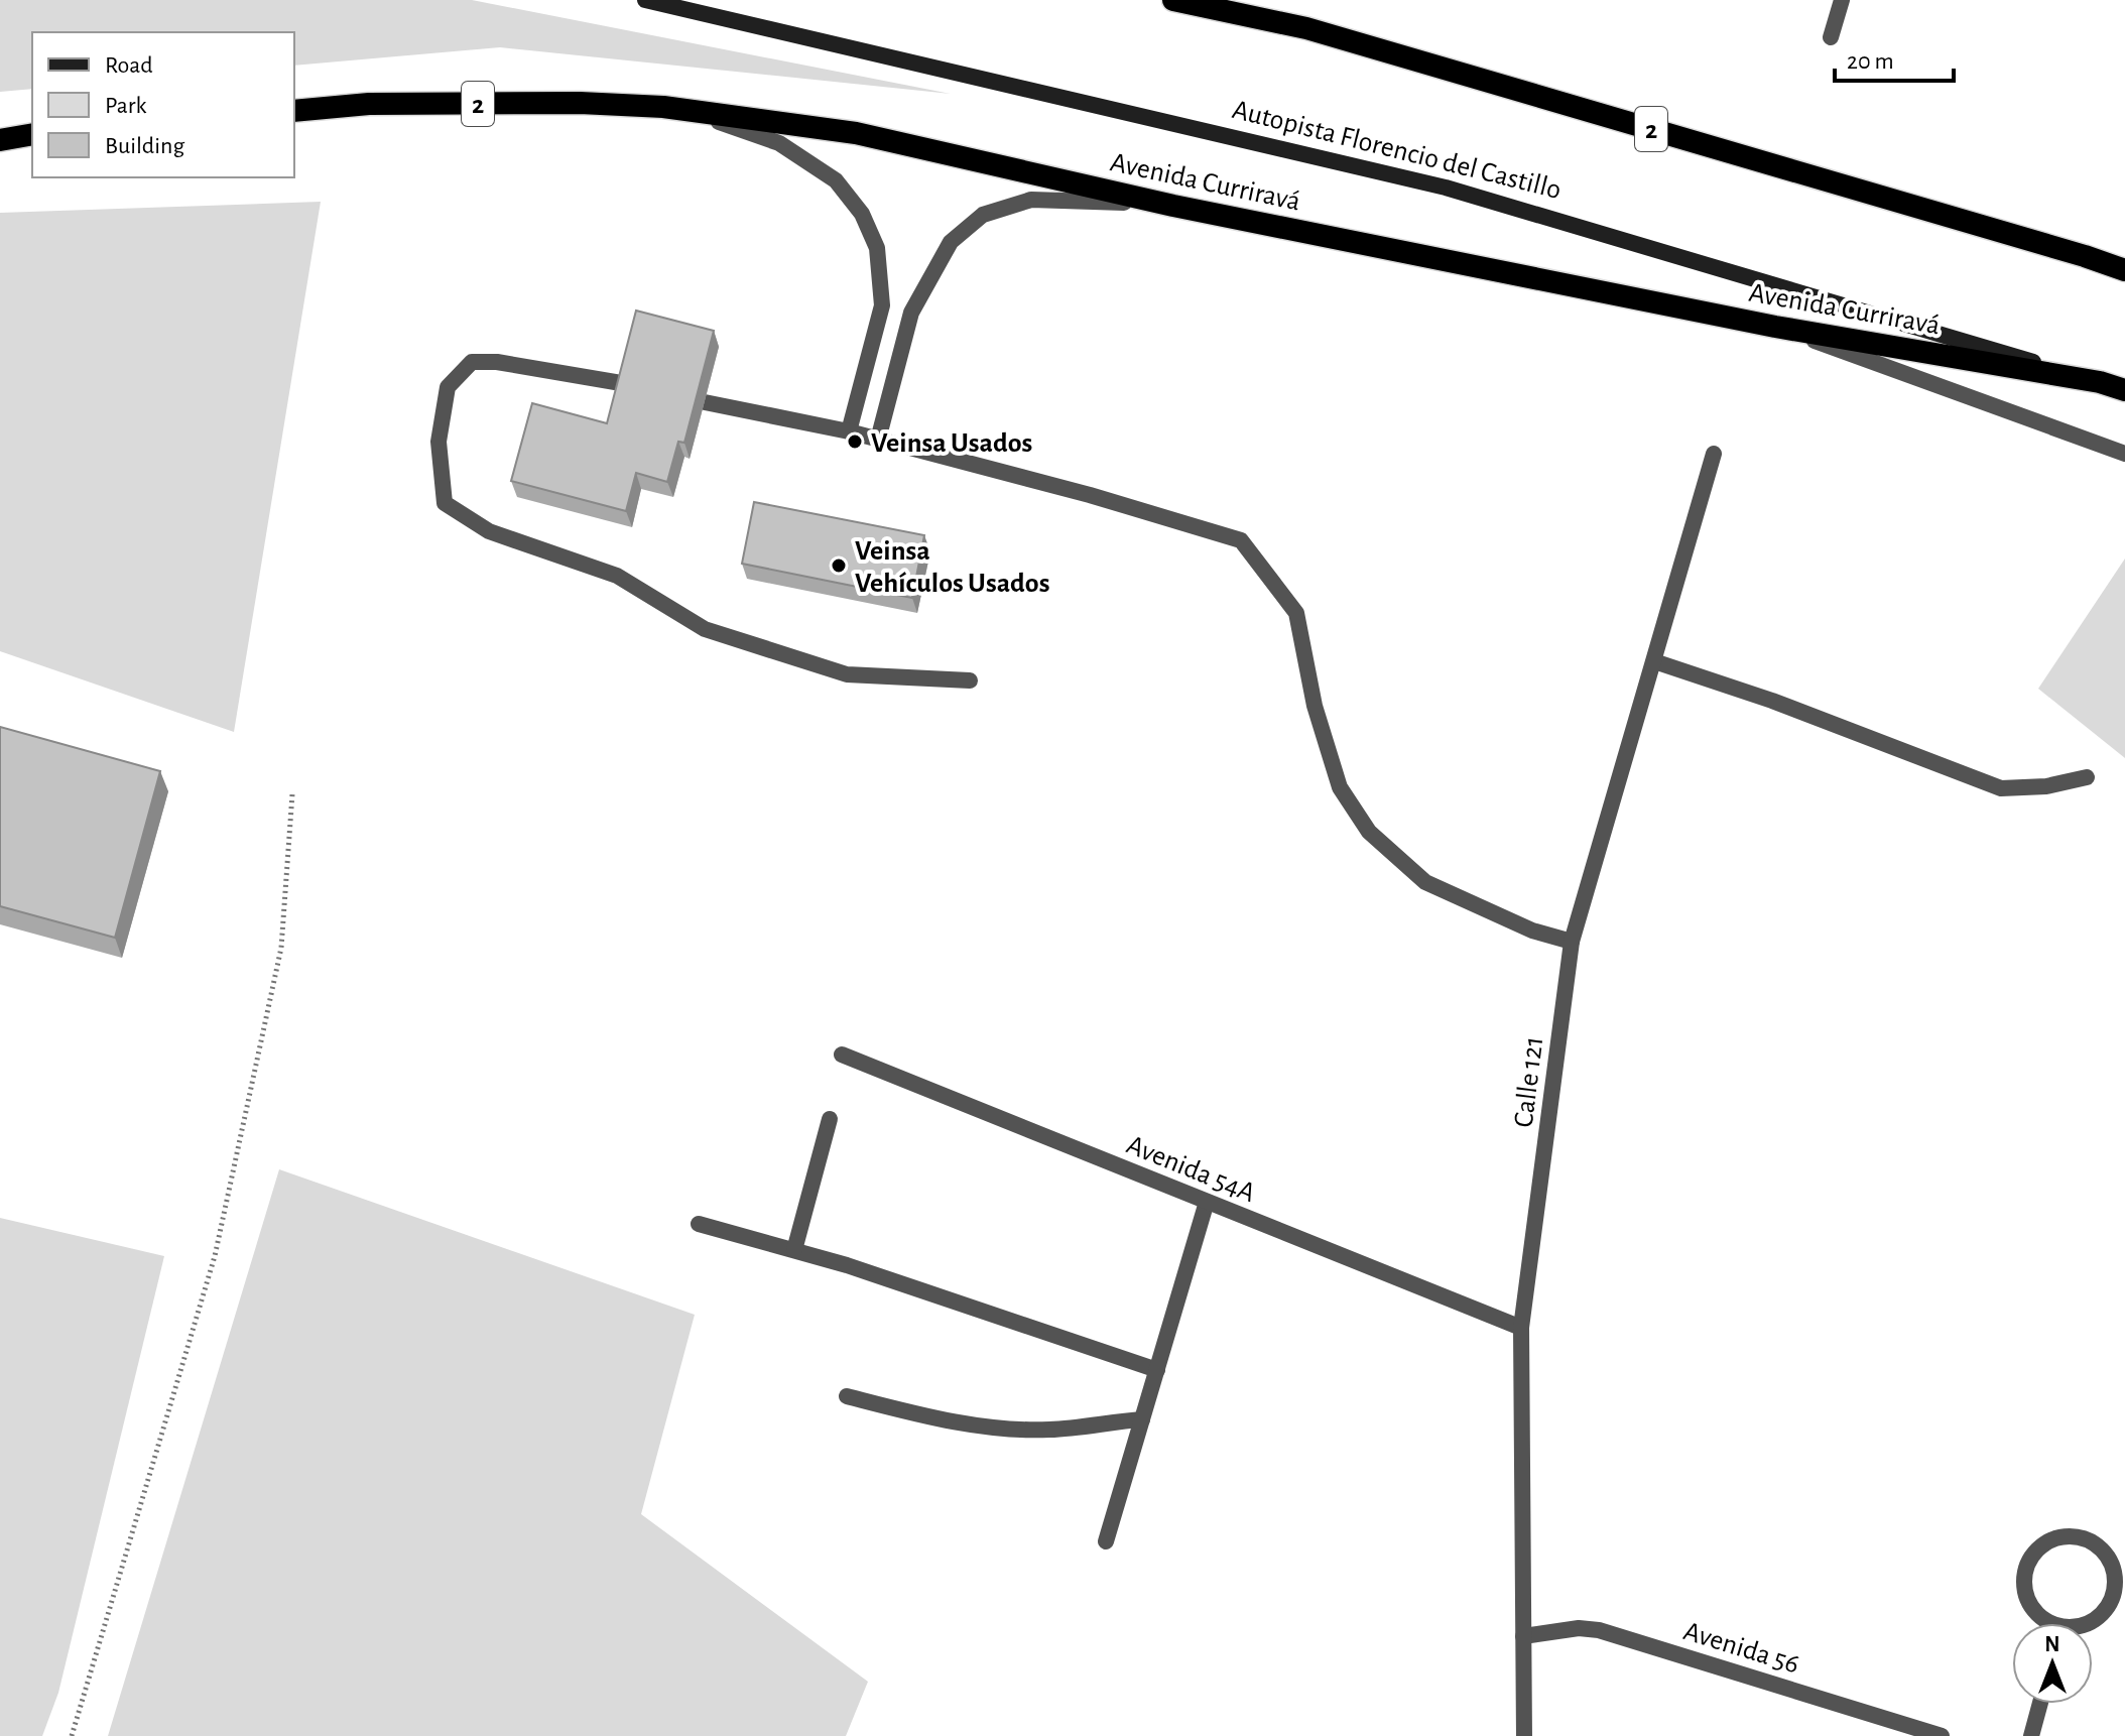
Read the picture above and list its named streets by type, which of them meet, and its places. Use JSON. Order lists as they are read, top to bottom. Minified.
{"streets":{"highway":["2","Autopista Florencio del Castillo","Avenida Curriravá"],"street":["Calle 121","Avenida 54A","Avenida 56"]},"crossings":[["Autopista Florencio del Castillo","Avenida Curriravá"],["Calle 121","Avenida 54A"],["Calle 121","Avenida 56"]],"places":["Veinsa Usados","Veinsa Vehículos Usados"],"legend":["Road","Park","Building"],"scale_bar":"20 m","north":"top"}
